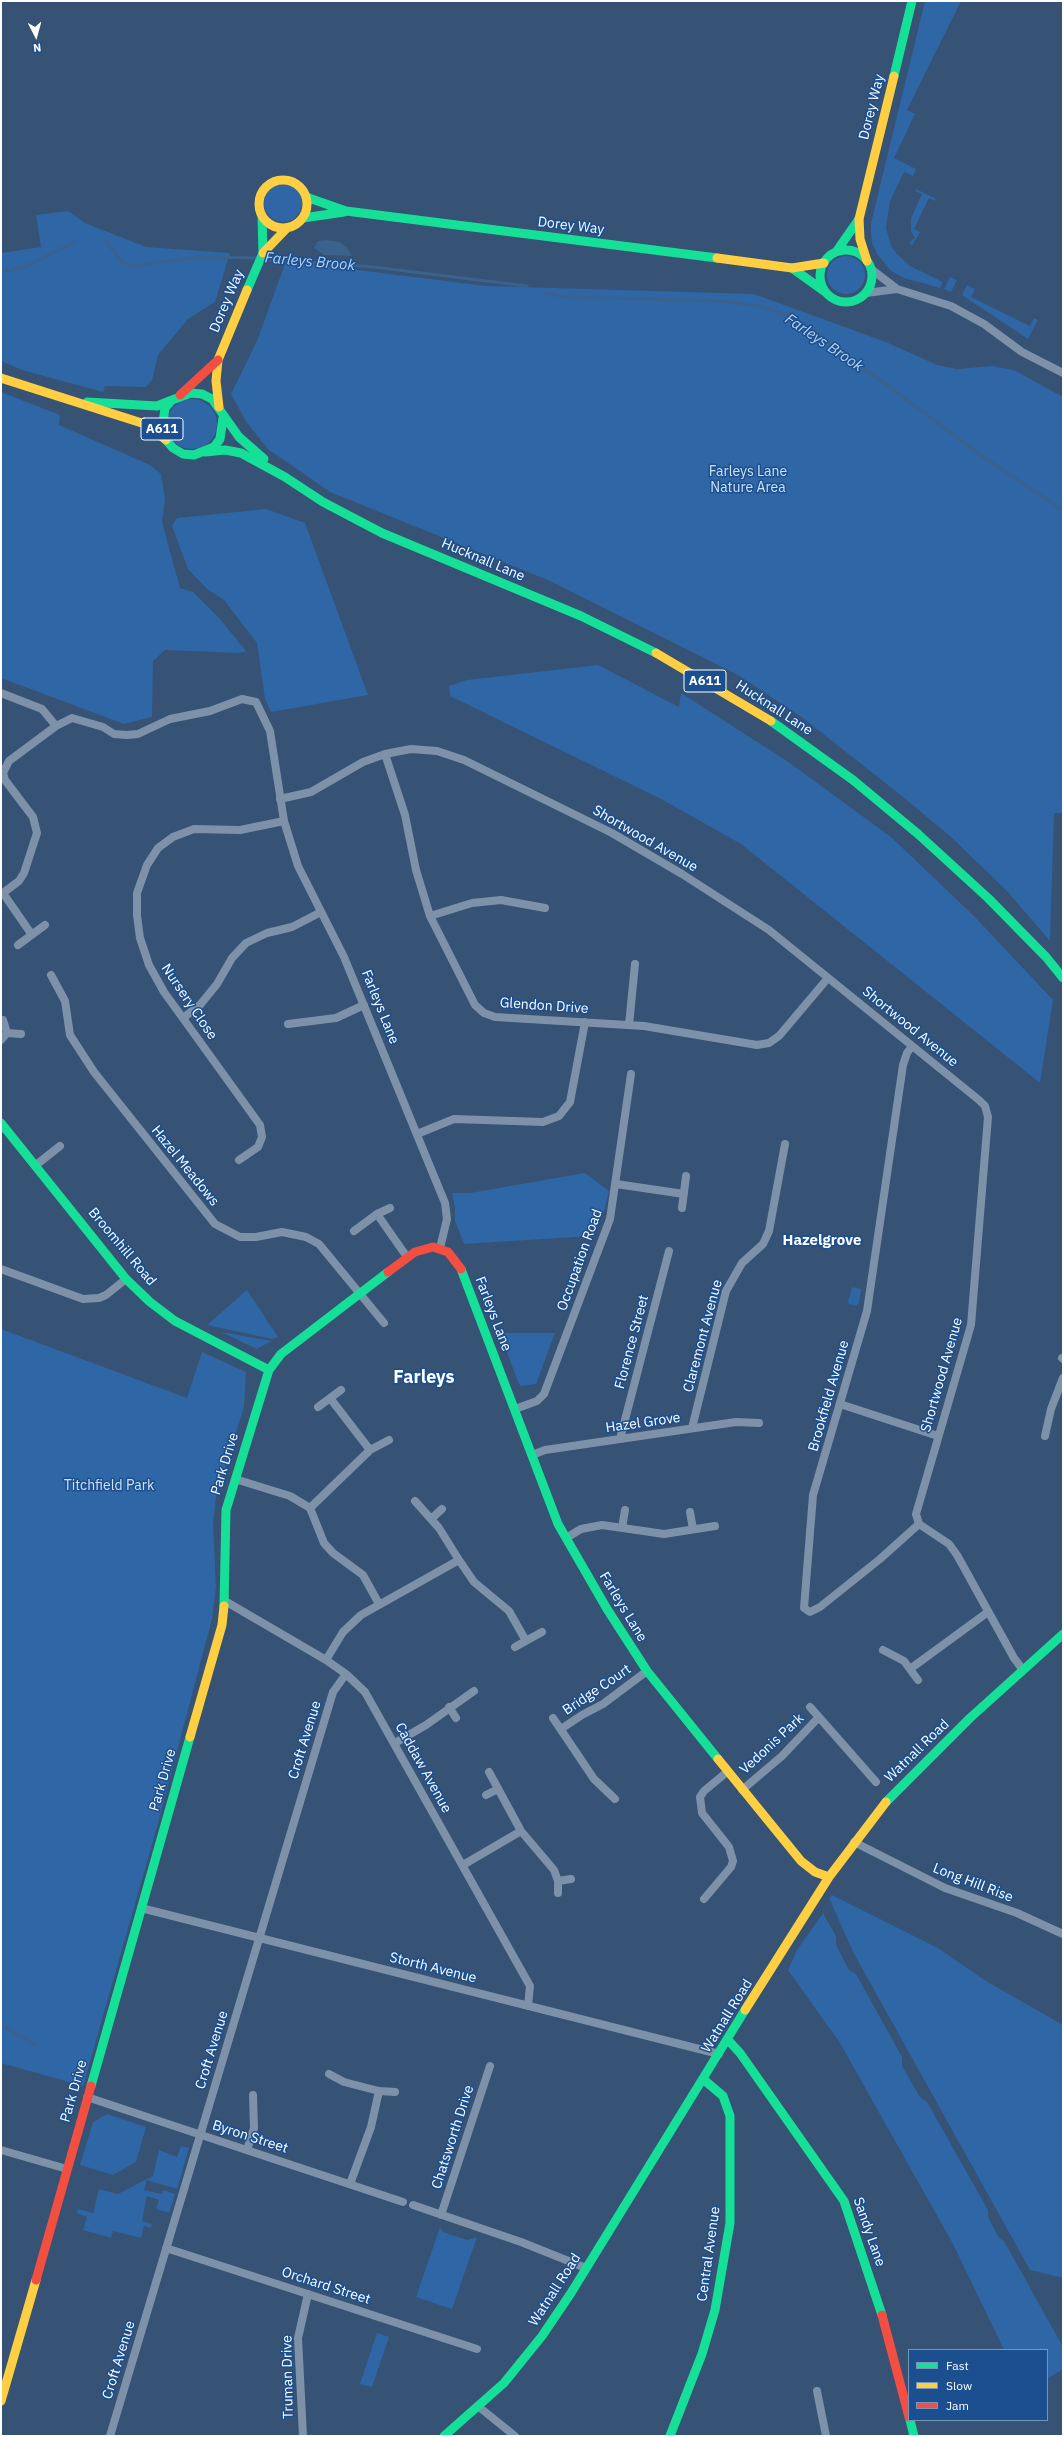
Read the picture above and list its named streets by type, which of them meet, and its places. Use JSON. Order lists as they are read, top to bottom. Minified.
{"streets":{"street":["Dorey Way","A611","Hucknall Lane","Shortwood Avenue","Nursery Close","Glendon Drive","Farleys Lane","Hazel Meadows","Broomhill Road","Occupation Road","Claremont Avenue","Florence Street","Brookfield Avenue","Hazel Grove","Park Drive","Bridge Court","Croft Avenue","Vedonis Park","Watnall Road","Caddaw Avenue","Long Hill Rise","Storth Avenue","Byron Street","Chatsworth Drive","Sandy Lane","Central Avenue","Orchard Street","Truman Drive"]},"crossings":[["Dorey Way","A611"],["Dorey Way","Hucknall Lane"],["A611","Hucknall Lane"],["Shortwood Avenue","Glendon Drive"],["Shortwood Avenue","Farleys Lane"],["Shortwood Avenue","Brookfield Avenue"],["Nursery Close","Farleys Lane"],["Farleys Lane","Occupation Road"],["Farleys Lane","Hazel Grove"],["Farleys Lane","Park Drive"],["Farleys Lane","Bridge Court"],["Farleys Lane","Vedonis Park"],["Farleys Lane","Watnall Road"],["Hazel Meadows","Park Drive"],["Broomhill Road","Park Drive"],["Claremont Avenue","Hazel Grove"],["Florence Street","Hazel Grove"],["Park Drive","Caddaw Avenue"],["Park Drive","Storth Avenue"],["Park Drive","Byron Street"],["Croft Avenue","Caddaw Avenue"],["Croft Avenue","Storth Avenue"],["Croft Avenue","Byron Street"],["Croft Avenue","Orchard Street"],["Watnall Road","Long Hill Rise"],["Watnall Road","Storth Avenue"],["Watnall Road","Sandy Lane"],["Watnall Road","Central Avenue"],["Caddaw Avenue","Storth Avenue"],["Orchard Street","Truman Drive"]],"districts":["Hazelgrove","Farleys"],"water":["Farleys Brook"],"parks":["Farleys Lane Nature Area","Titchfield Park"],"legend":["Fast","Slow","Jam"],"north":"bottom"}
